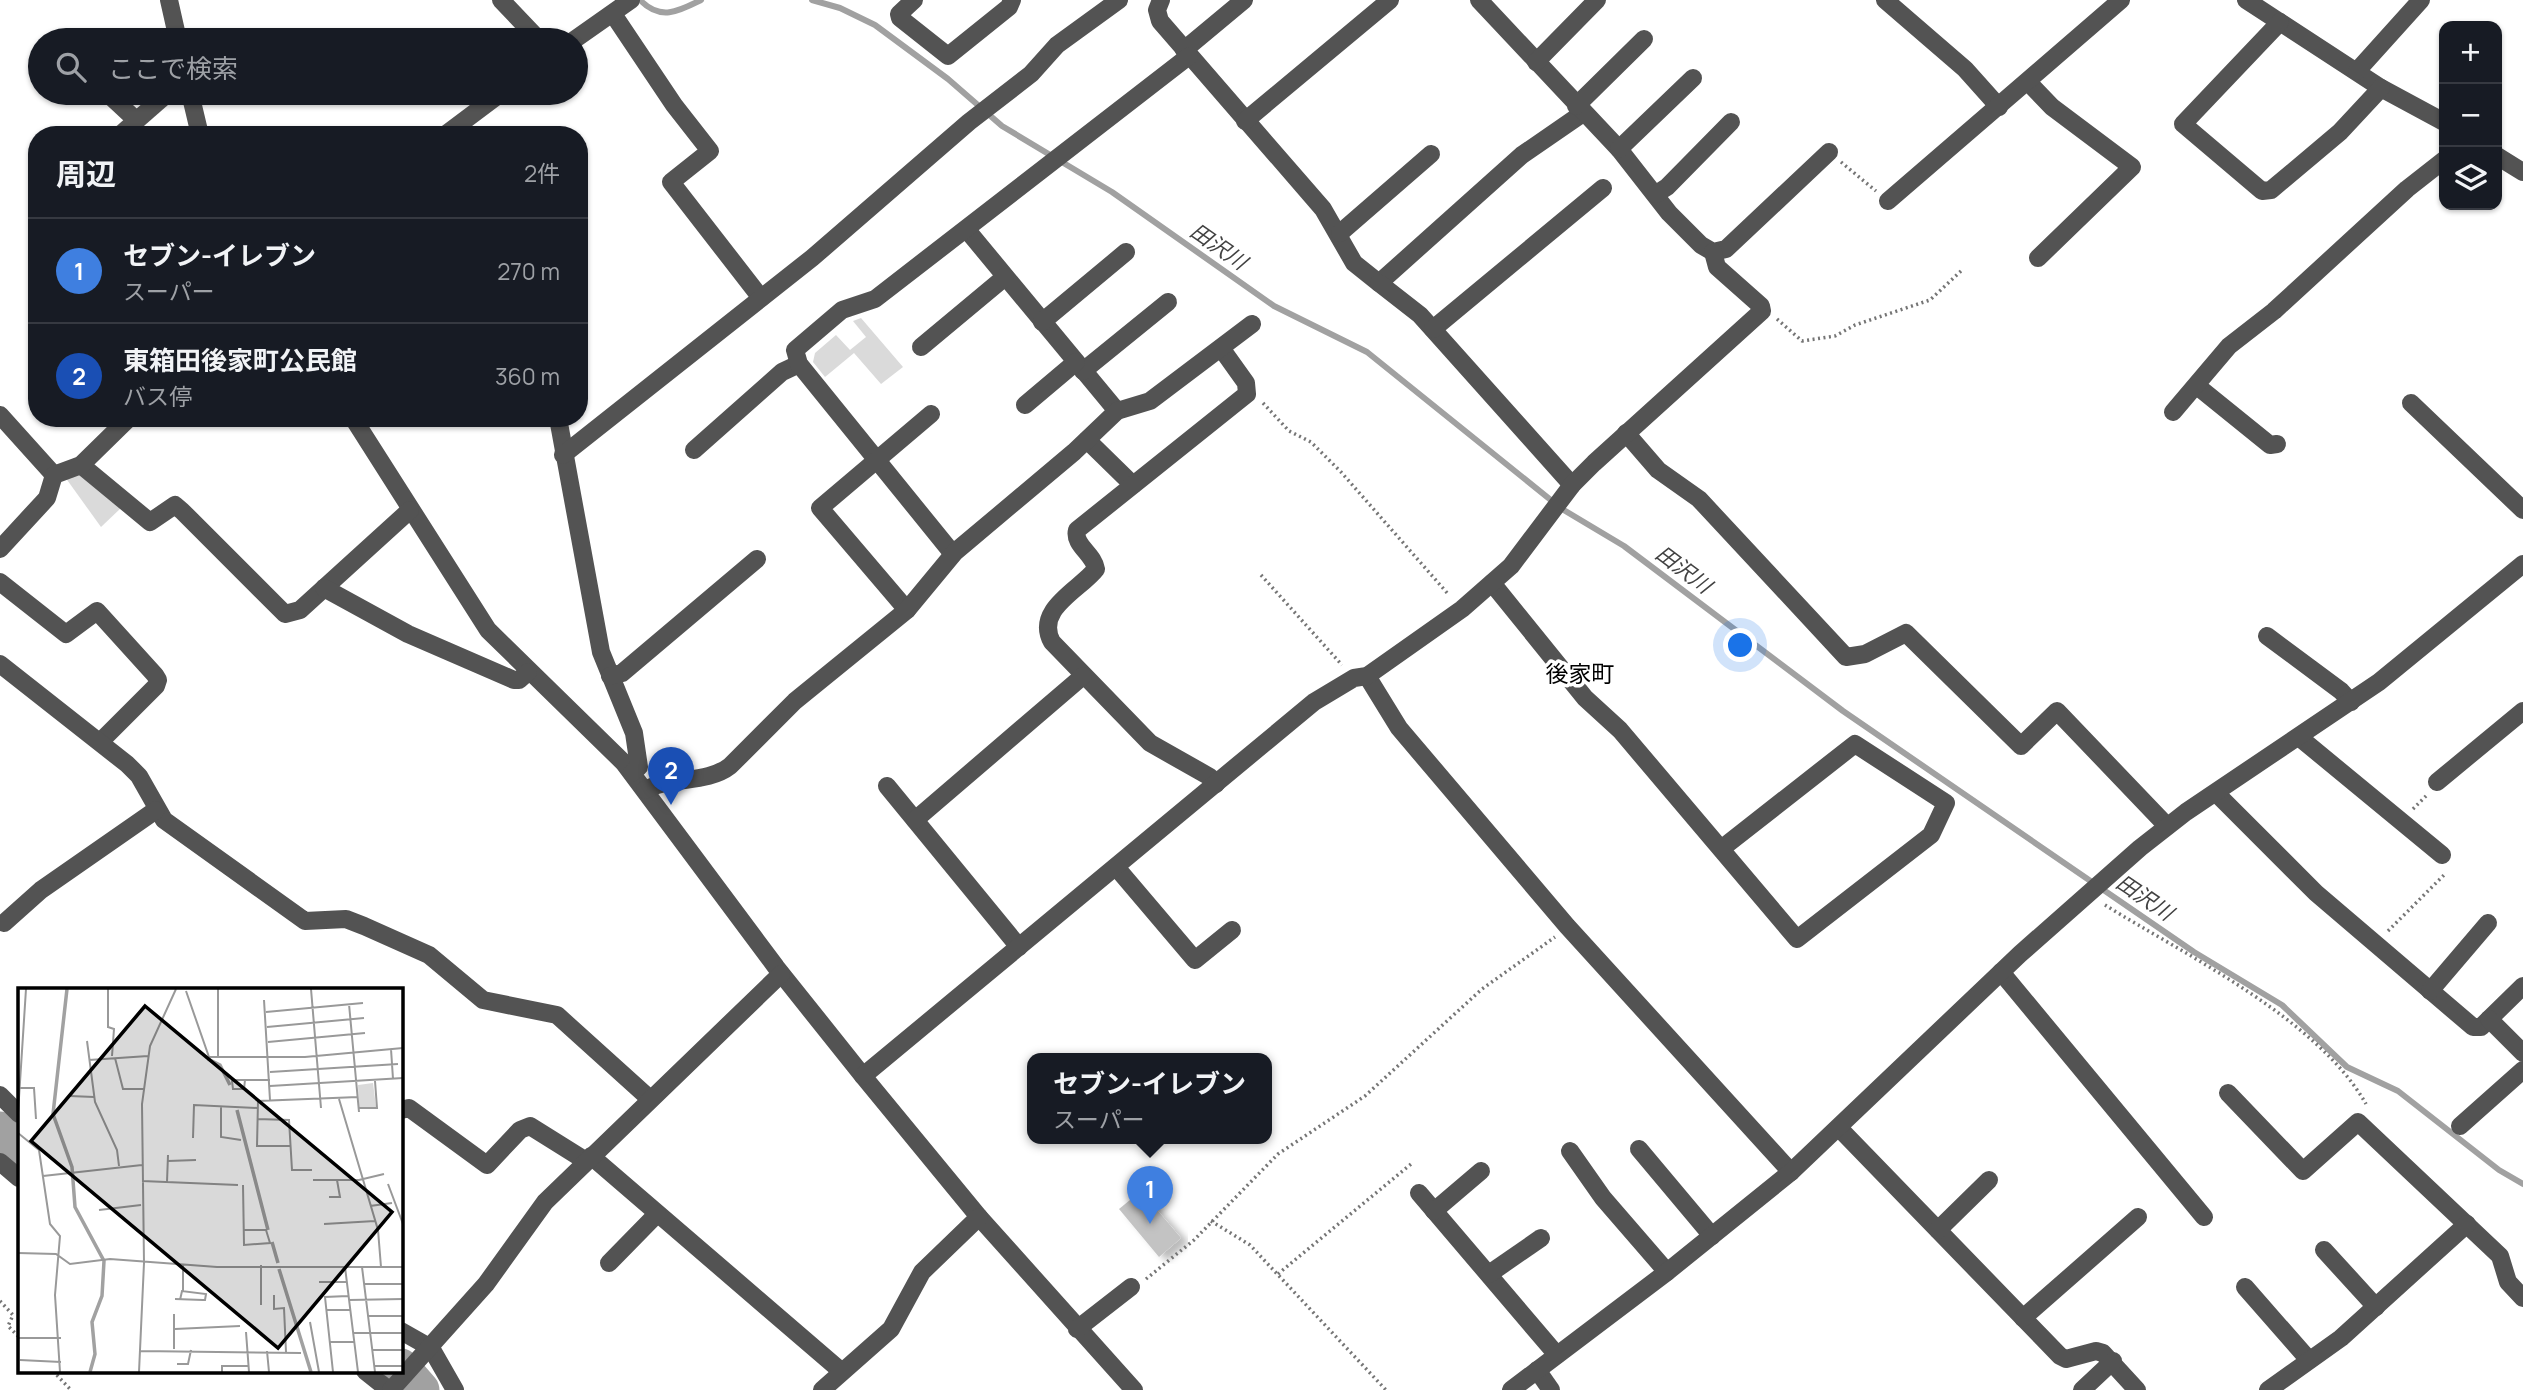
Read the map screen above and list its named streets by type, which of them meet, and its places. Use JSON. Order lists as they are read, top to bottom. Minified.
{"districts":["後家町"],"water":["田沢川"],"page":{"map_buttons":["+","−"],"search":"ここで検索","heading":["周辺","2件"],"list":[{"mark":"1","name":"セブン-イレブン","note":"スーパー","value":"270 m"},{"mark":"2","name":"東箱田後家町公民館","note":"バス停","value":"360 m"}],"pins":["2","1"],"popup":["セブン-イレブン","スーパー"]}}
